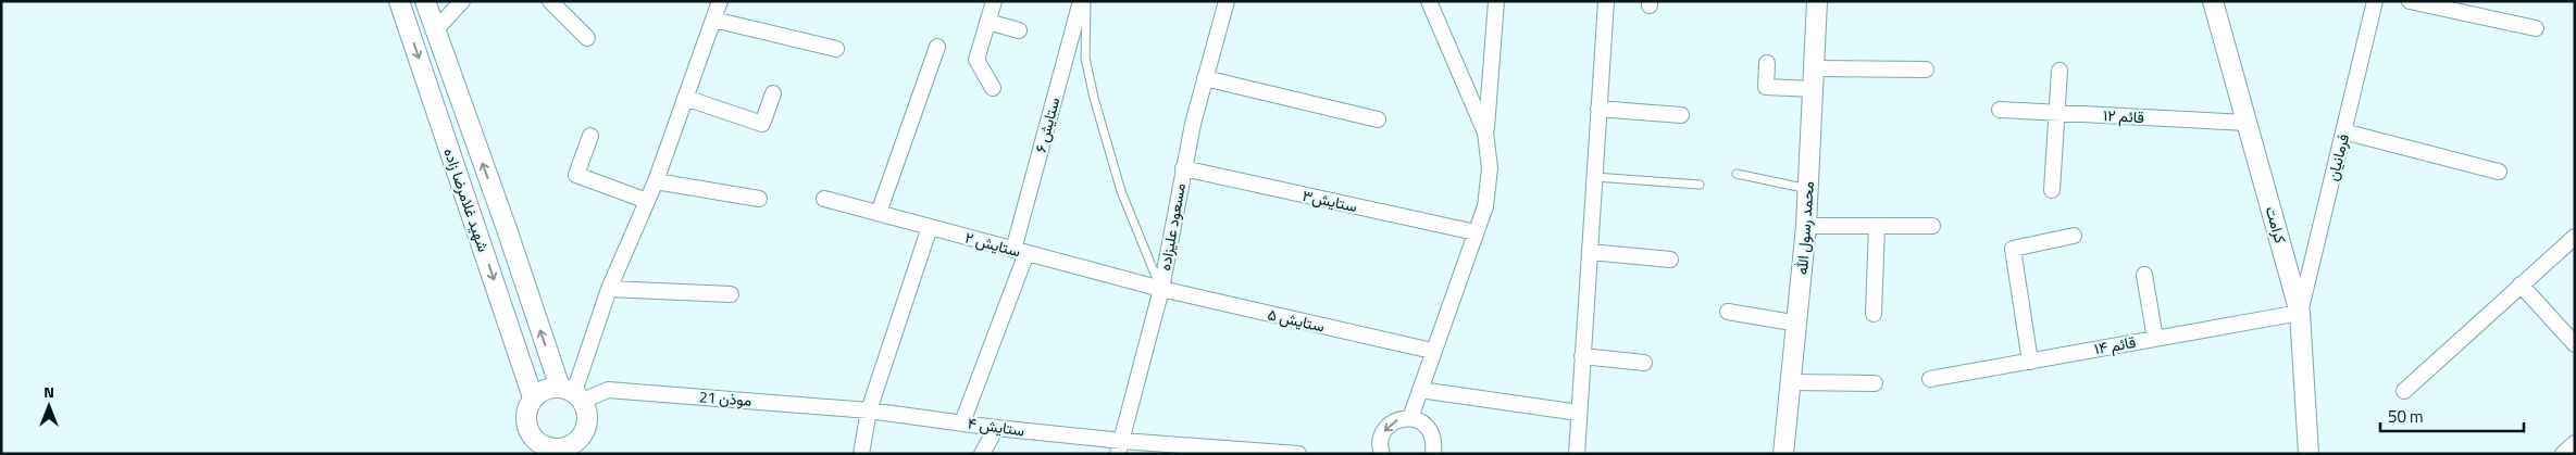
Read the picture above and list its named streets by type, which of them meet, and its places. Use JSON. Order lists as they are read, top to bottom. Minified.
{"streets":{"street":["قائم ۱۲","ستایش ۶","فرمانیان","شهید غلامرضا زاده","ستایش۳","کرامت","مسعود علیزاده","محمد رسول الله","ستایش ۲","ستایش ۵","قائم ۱۴","موذن 21","ستایش ۴"]},"crossings":[["قائم ۱۲","کرامت"],["ستایش ۶","ستایش ۲"],["ستایش ۶","ستایش ۴"],["فرمانیان","کرامت"],["فرمانیان","قائم ۱۴"],["شهید غلامرضا زاده","موذن 21"],["ستایش۳","مسعود علیزاده"],["کرامت","قائم ۱۴"],["مسعود علیزاده","ستایش ۲"],["مسعود علیزاده","ستایش ۵"],["مسعود علیزاده","ستایش ۴"],["ستایش ۲","ستایش ۵"],["موذن 21","ستایش ۴"]],"scale_bar":"50 m","north":"top"}
